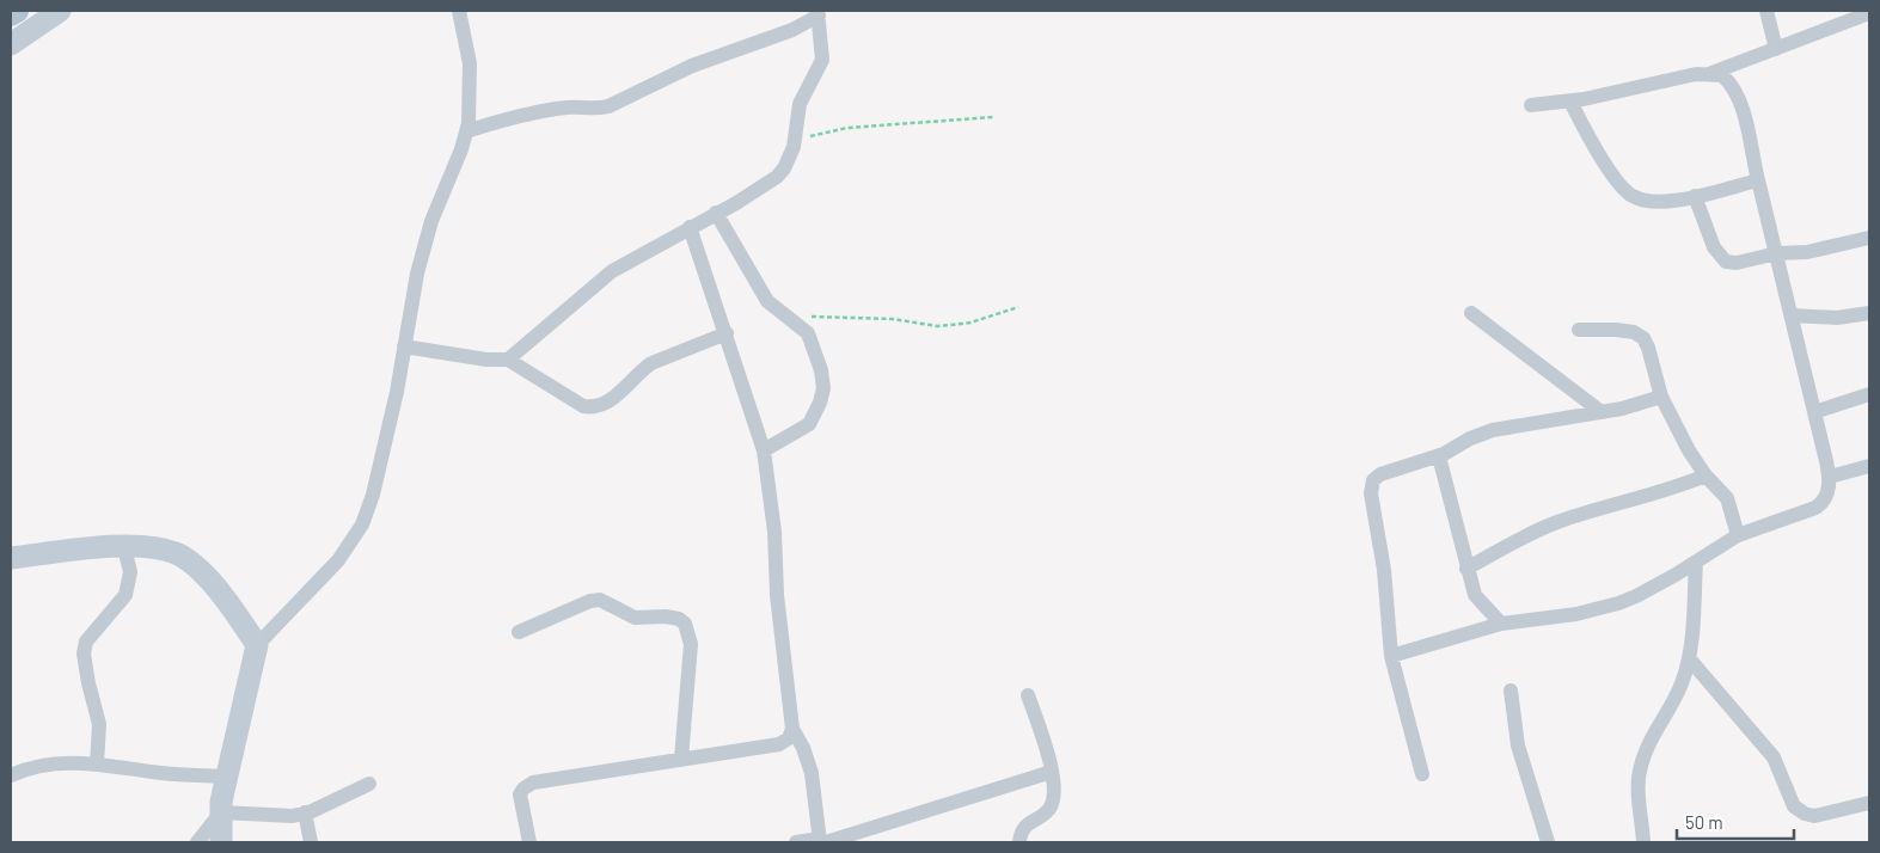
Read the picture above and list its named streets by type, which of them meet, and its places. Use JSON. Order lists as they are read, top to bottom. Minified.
{"scale_bar":"50 m"}
